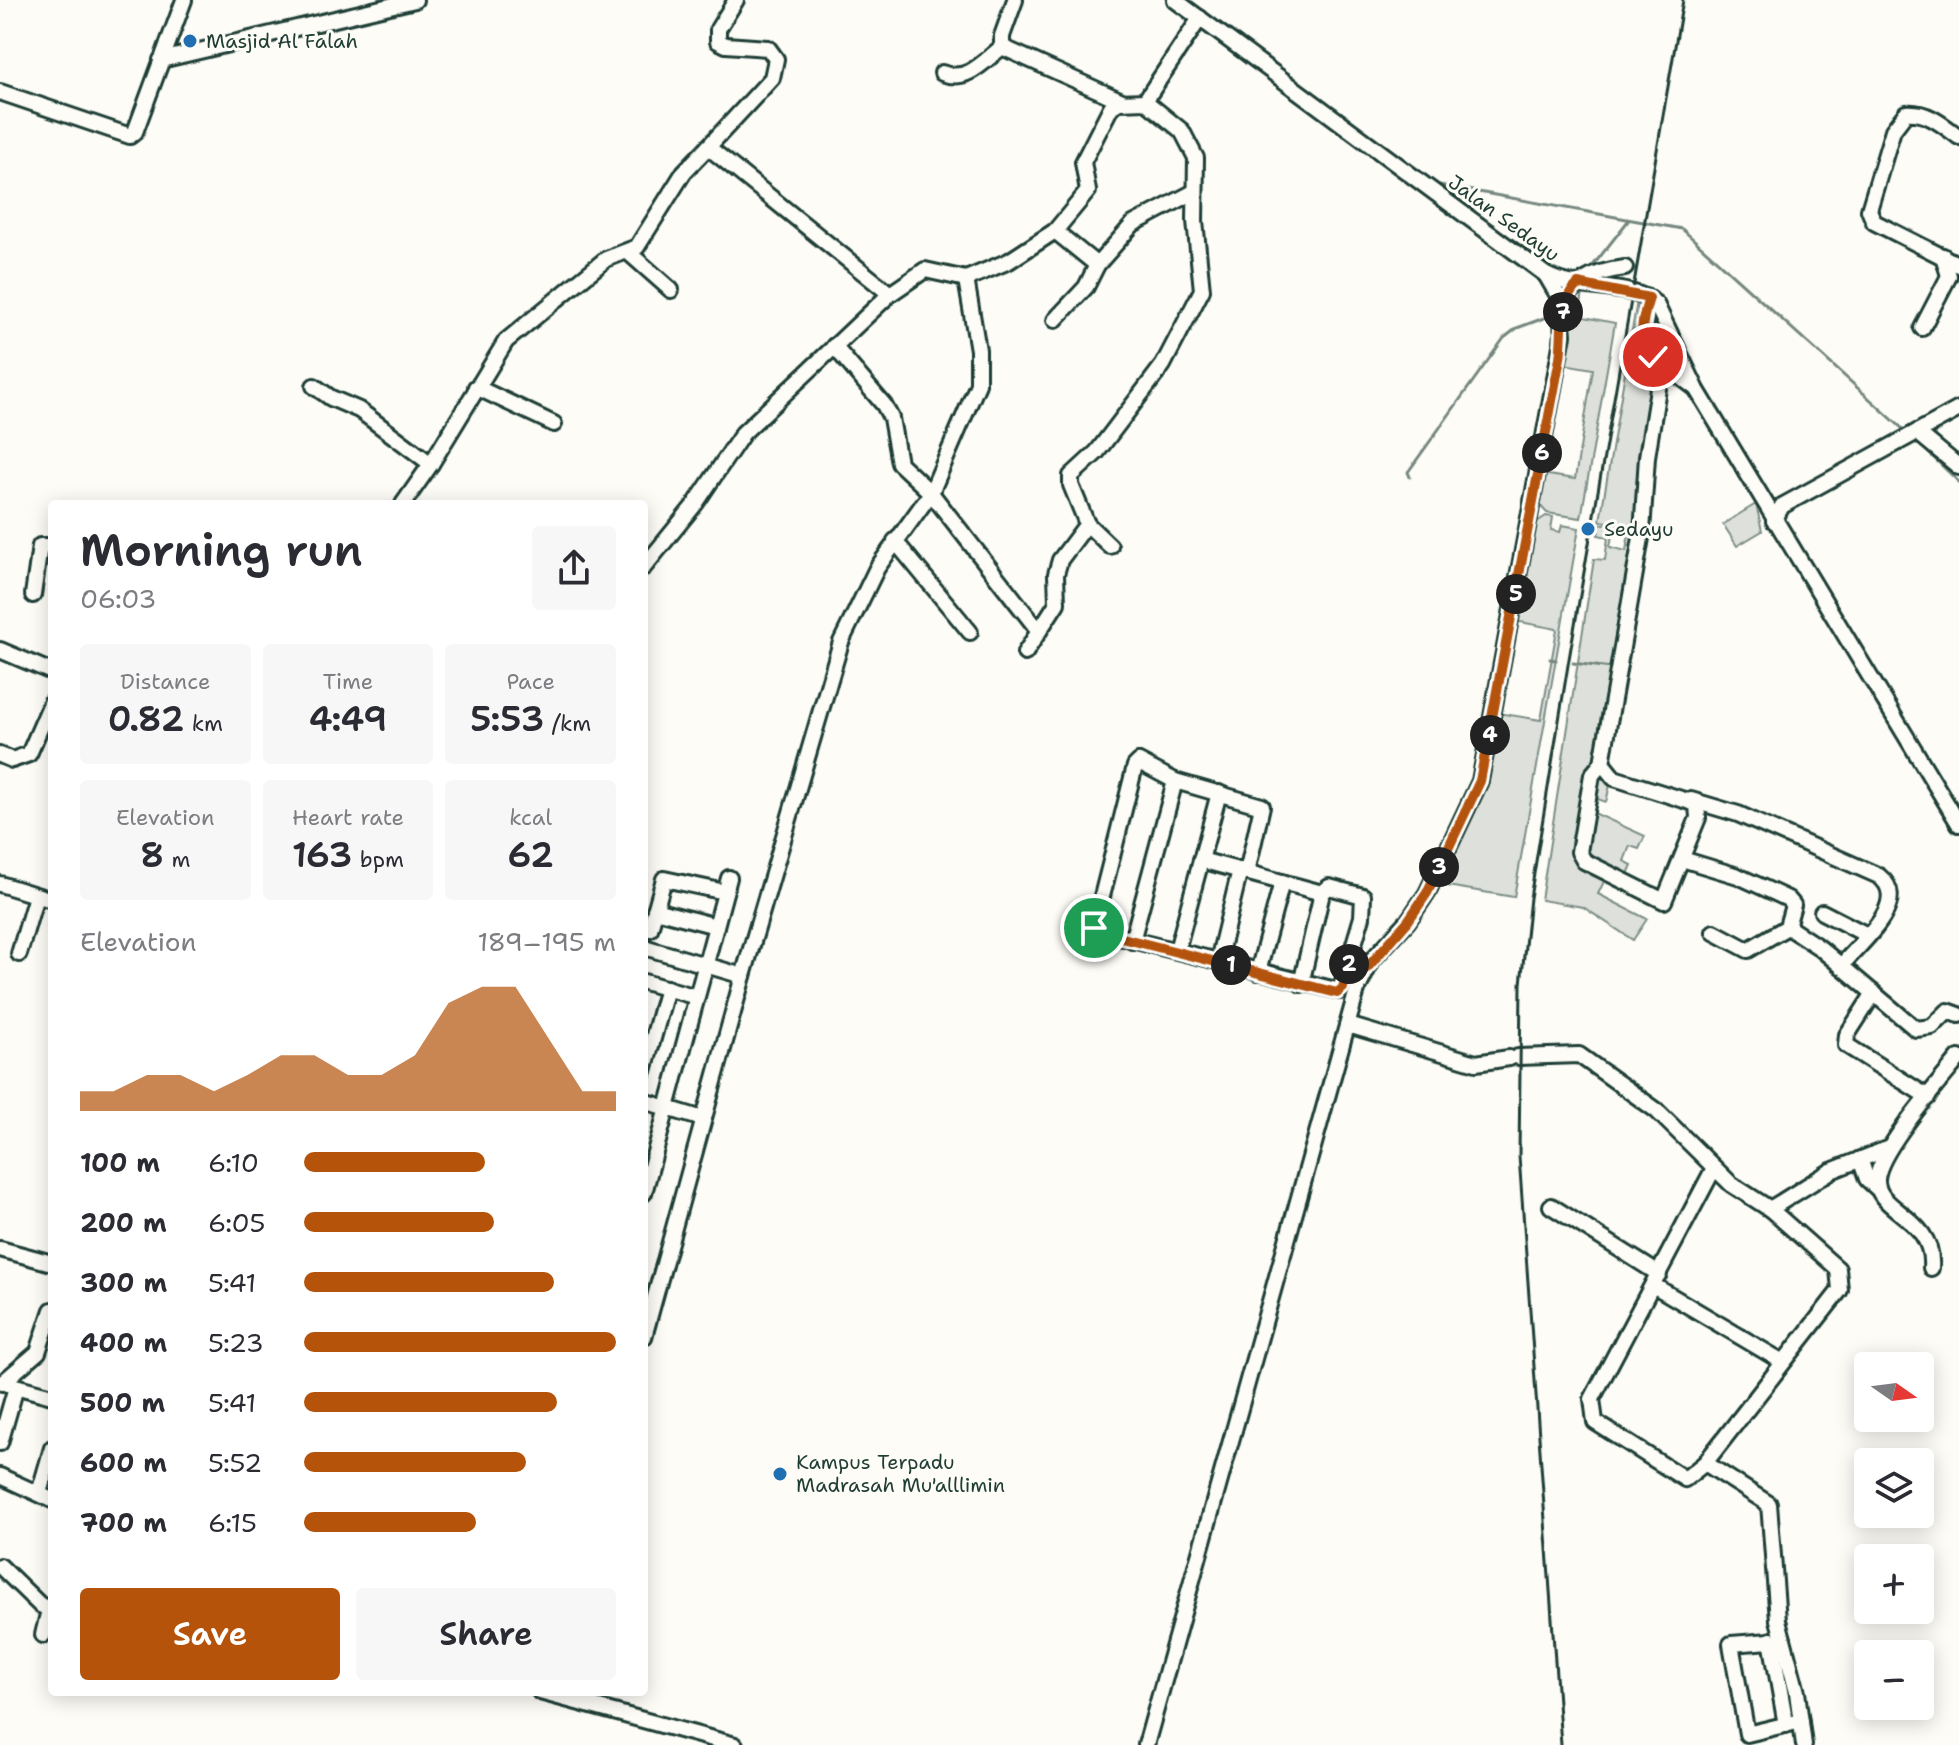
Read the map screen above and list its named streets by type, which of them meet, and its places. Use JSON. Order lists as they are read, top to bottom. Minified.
{"streets":{"street":["Jalan Sedayu"]},"places":["Masjid Al Falah","Sedayu","Kampus Terpadu Madrasah Mu'alllimin"],"north":"right","page":{"pins":["7","6","5","4","3","2","1"],"heading":["Morning run","06:03"],"stats":[["Distance","0.82 km"],["Time","4:49"],["Pace","5:53 /km"],["Elevation","8 m"],["Heart rate","163 bpm"],["kcal","62"]],"chart":["Elevation","189–195 m"],"list":[{"name":"100 m","note":"6:10"},{"name":"200 m","note":"6:05"},{"name":"300 m","note":"5:41"},{"name":"400 m","note":"5:23"},{"name":"500 m","note":"5:41"},{"name":"600 m","note":"5:52"},{"name":"700 m","note":"6:15"}],"map_buttons":["+","−"],"buttons":["Save","Share"]}}
